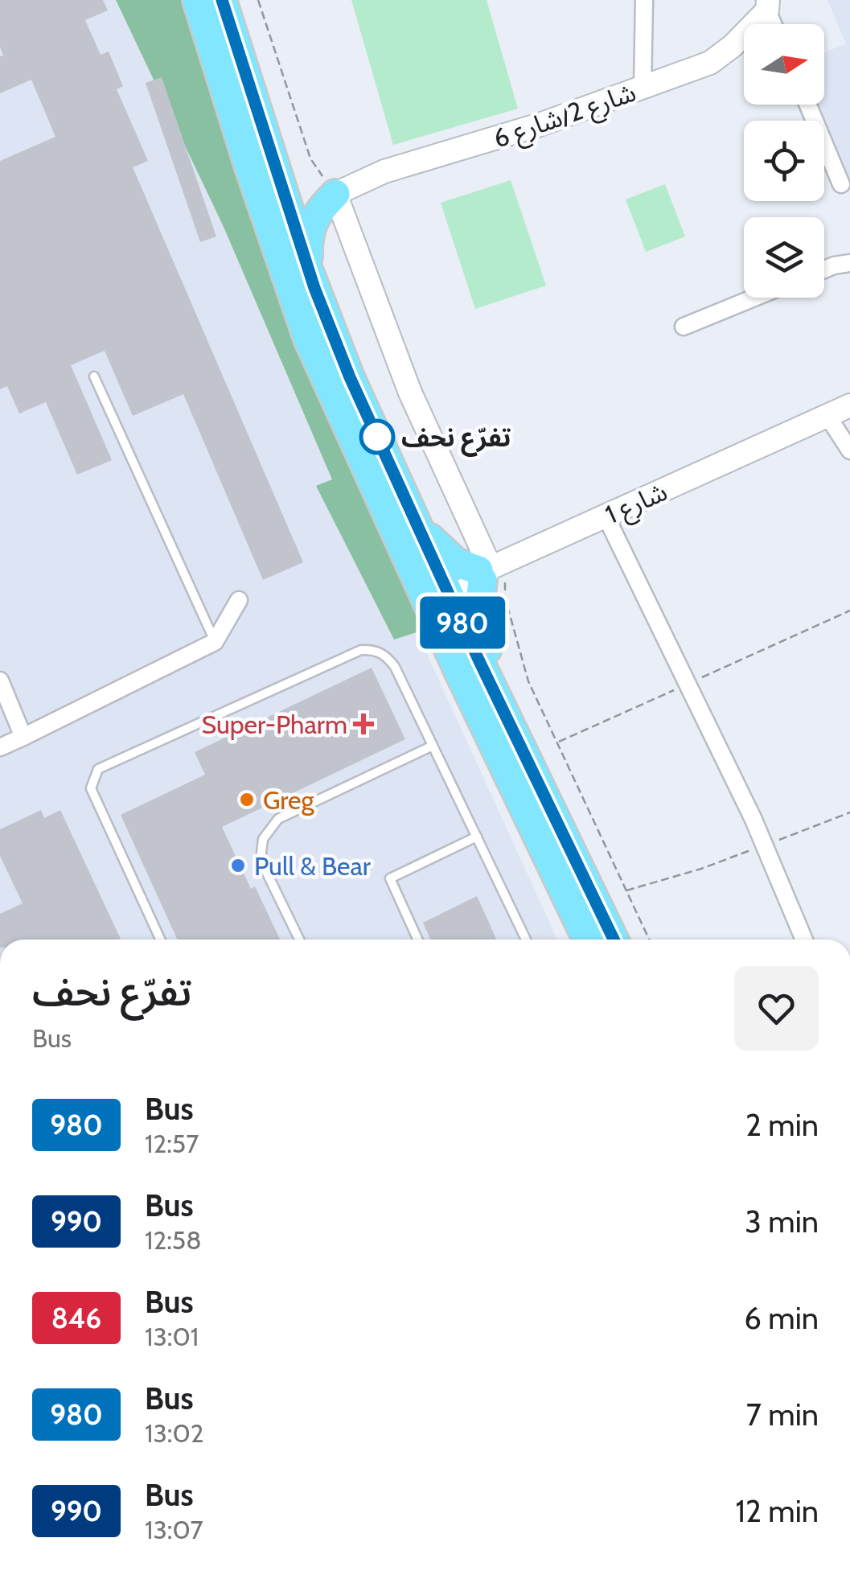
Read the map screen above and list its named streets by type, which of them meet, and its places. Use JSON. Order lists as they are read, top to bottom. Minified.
{"streets":{"street":["شارع 2/شارع 6","شارع 1"]},"places":{"other":["تفرّع نحف","Greg","Pull & Bear"],"health":["Super-Pharm"]},"lines":["bus line 980"],"north":"right","page":{"on_map":"980","heading":["تفرّع نحف","Bus"],"list":[{"mark":"980","name":"Bus","note":"12:57","value":"2 min"},{"mark":"990","name":"Bus","note":"12:58","value":"3 min"},{"mark":"846","name":"Bus","note":"13:01","value":"6 min"},{"mark":"980","name":"Bus","note":"13:02","value":"7 min"},{"mark":"990","name":"Bus","note":"13:07","value":"12 min"}]}}
